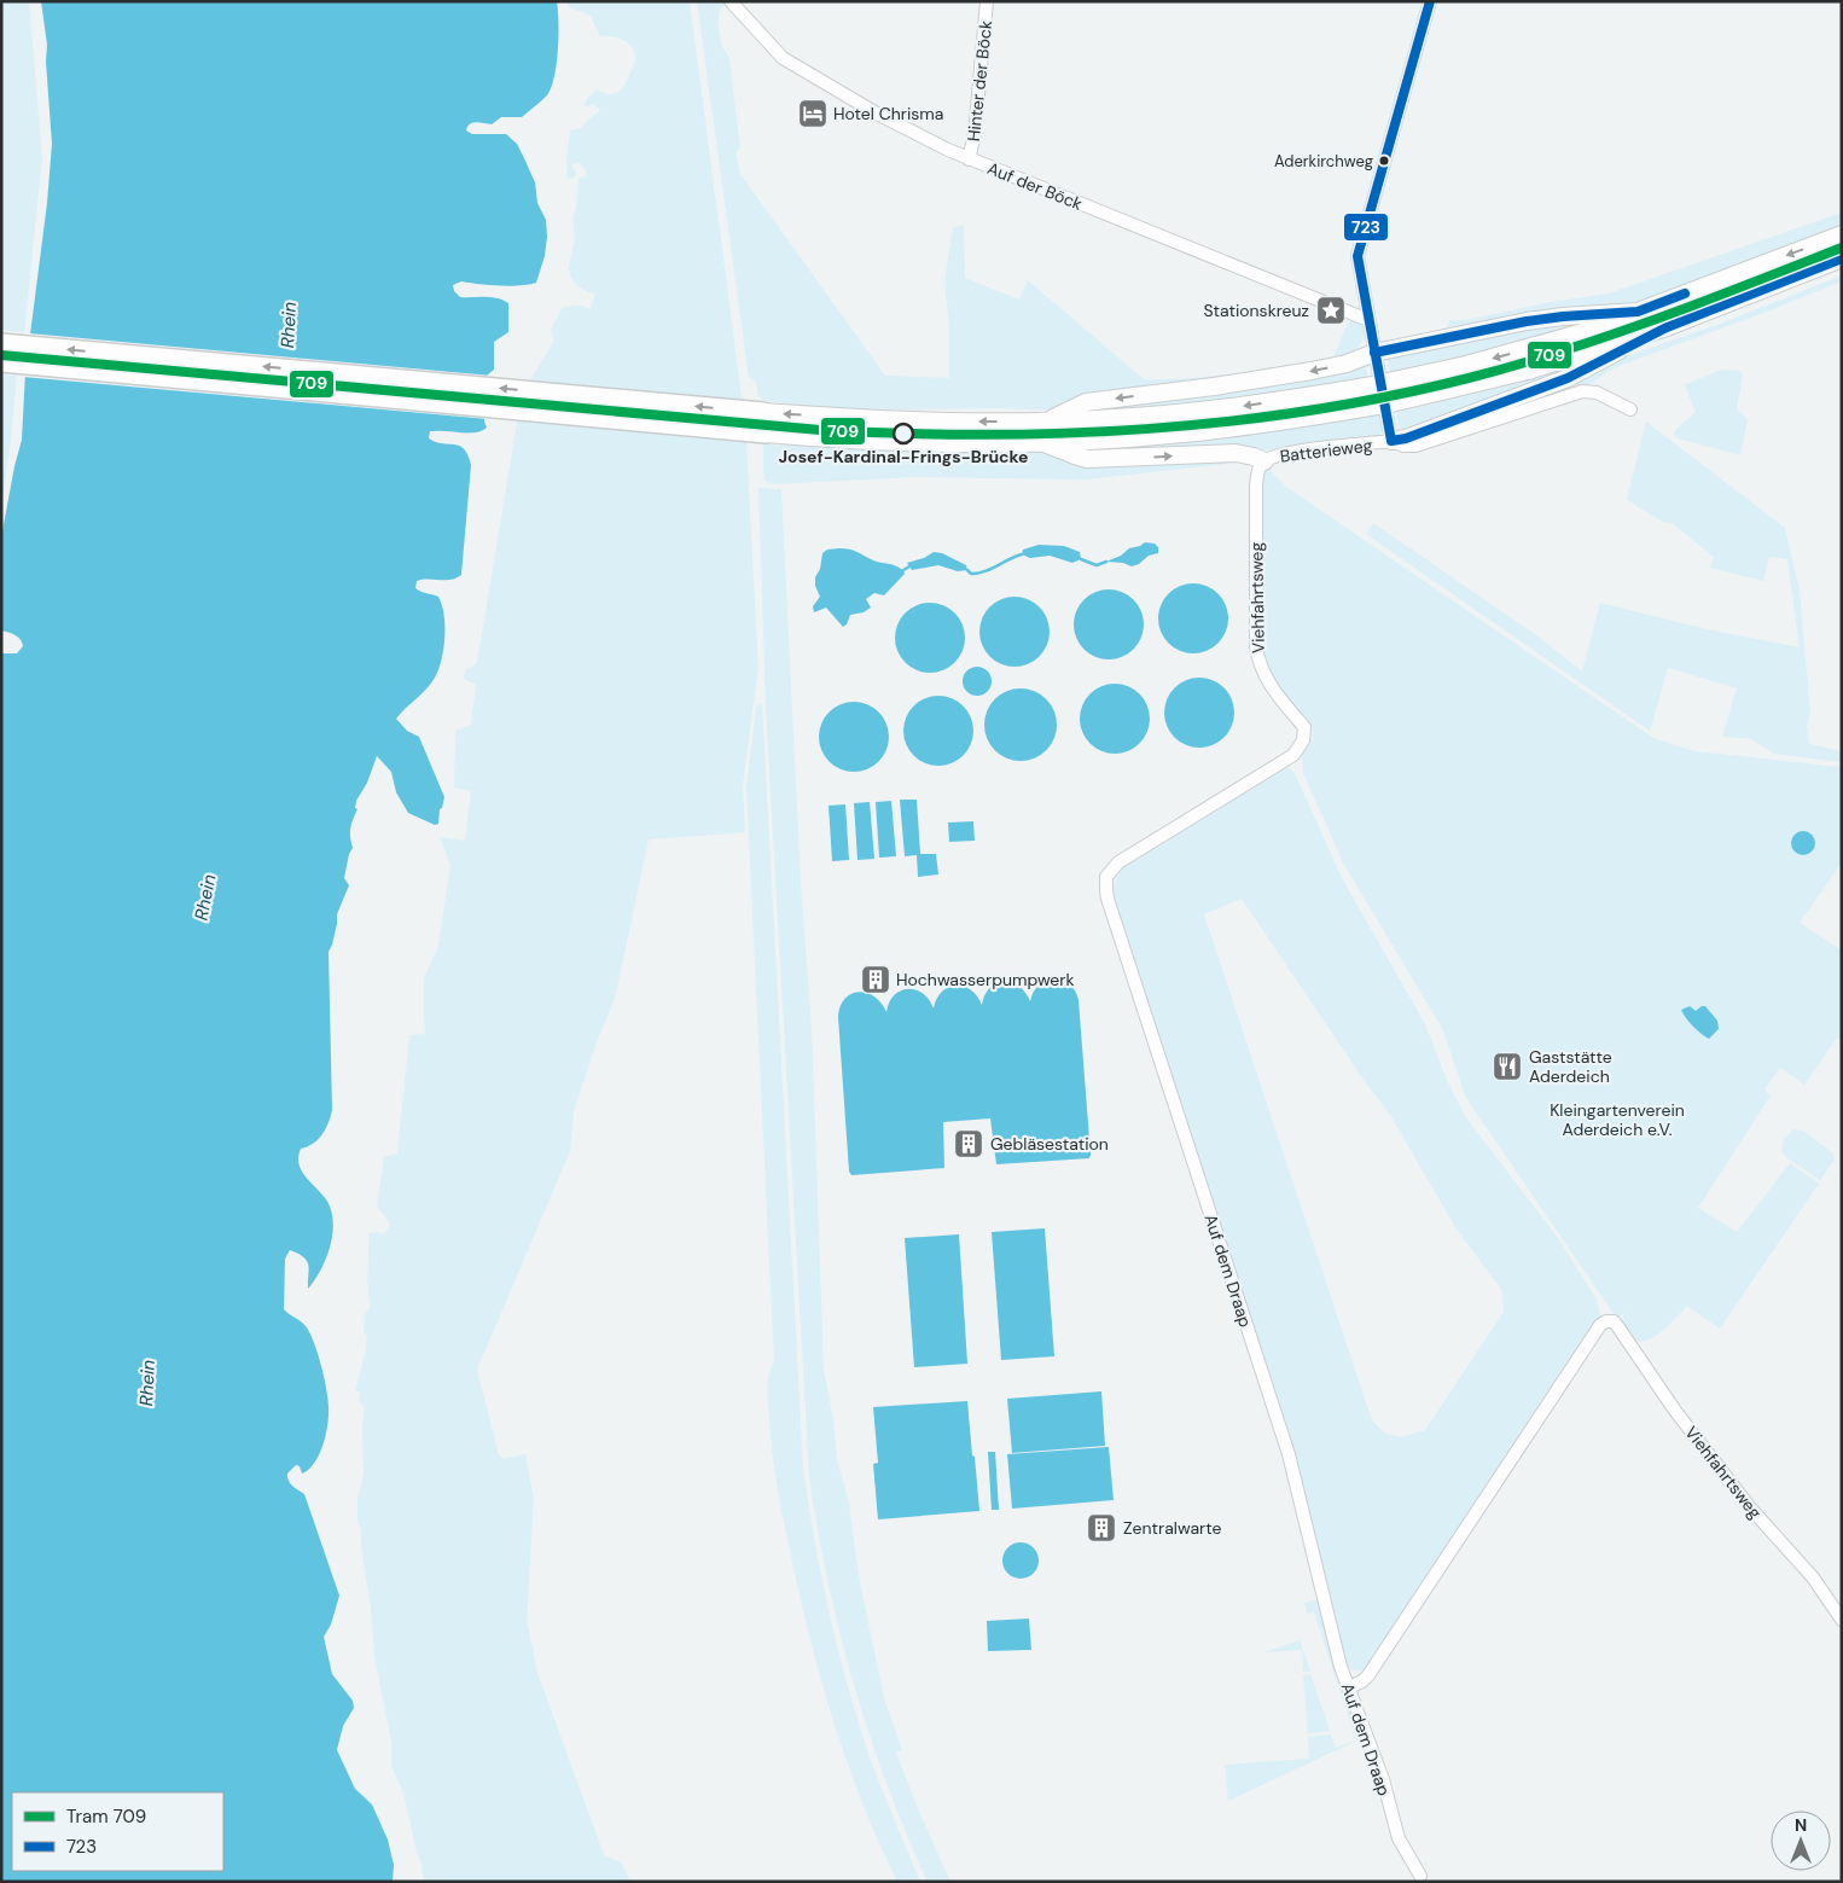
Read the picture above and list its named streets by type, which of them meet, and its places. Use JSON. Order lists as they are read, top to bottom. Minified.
{"streets":{"street":["Hinter der Böck","Auf der Böck","Batterieweg","Viehfahrtsweg","Auf dem Draap"]},"crossings":[["Hinter der Böck","Auf der Böck"],["Batterieweg","Viehfahrtsweg"],["Viehfahrtsweg","Auf dem Draap"]],"water":["Rhein"],"parks":["Kleingartenverein Aderdeich e.V."],"places":{"hotel":["Hotel Chrisma"],"other":["Aderkirchweg","Josef-Kardinal-Frings-Brücke"],"place":["Stationskreuz"],"building":["Hochwasserpumpwerk","Gebläsestation","Zentralwarte"],"restaurant":["Gaststätte Aderdeich"]},"lines":["transit line 723","tram line 709"],"legend":["Tram 709","723"],"north":"top"}
